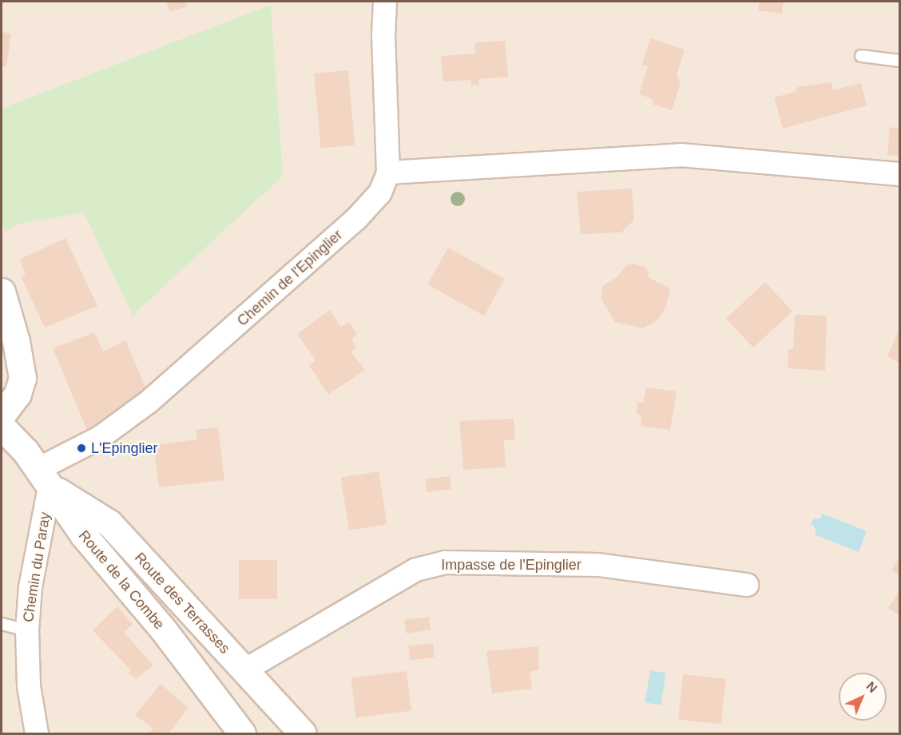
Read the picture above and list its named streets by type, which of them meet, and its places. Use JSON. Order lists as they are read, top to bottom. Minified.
{"streets":{"street":["Chemin de l'Epinglier","Impasse de l'Epinglier","Chemin du Paray","Route de la Combe","Route des Terrasses"]},"crossings":[["Chemin de l'Epinglier","Chemin du Paray"],["Chemin de l'Epinglier","Route de la Combe"],["Chemin de l'Epinglier","Route des Terrasses"],["Impasse de l'Epinglier","Route des Terrasses"],["Chemin du Paray","Route de la Combe"],["Chemin du Paray","Route des Terrasses"],["Route de la Combe","Route des Terrasses"]],"places":["L'Epinglier"],"north":"top right"}
